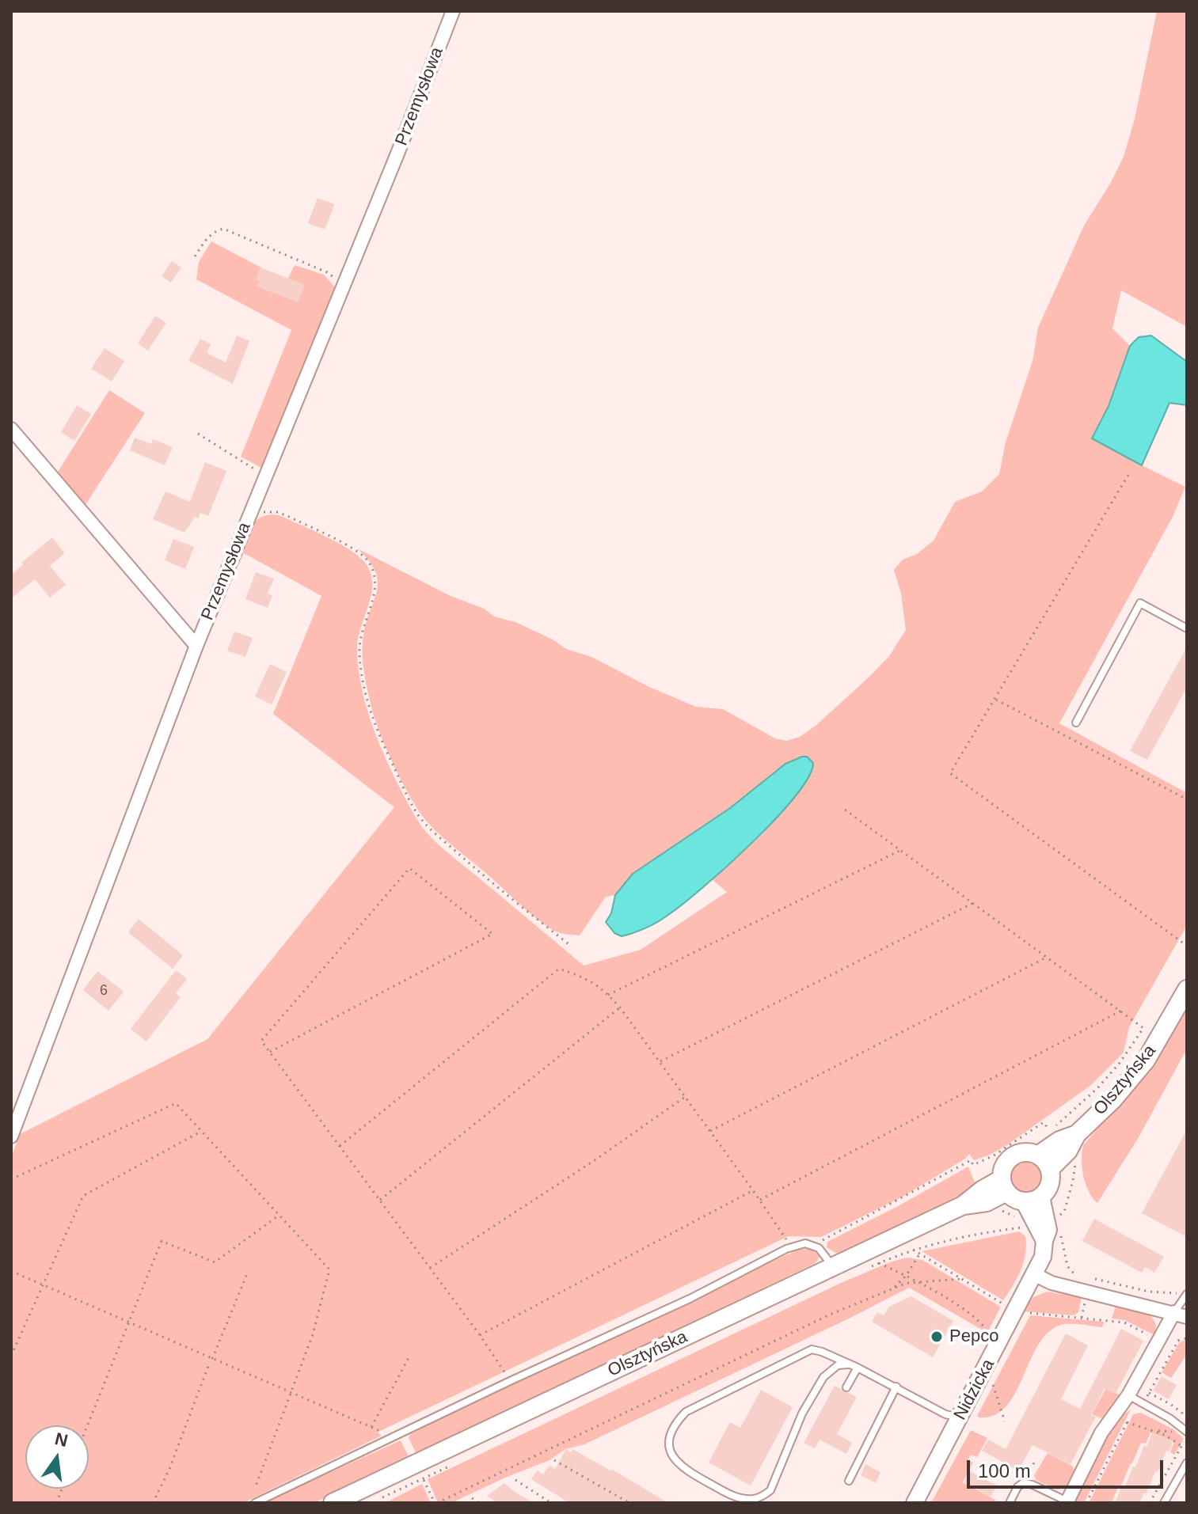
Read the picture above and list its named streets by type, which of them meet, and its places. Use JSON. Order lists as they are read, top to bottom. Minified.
{"streets":{"main road":["Olsztyńska"],"street":["Przemysłowa","Nidzicka"]},"crossings":[["Olsztyńska","Nidzicka"]],"places":["Pepco"],"house_numbers":["6"],"scale_bar":"100 m","north":"top"}
